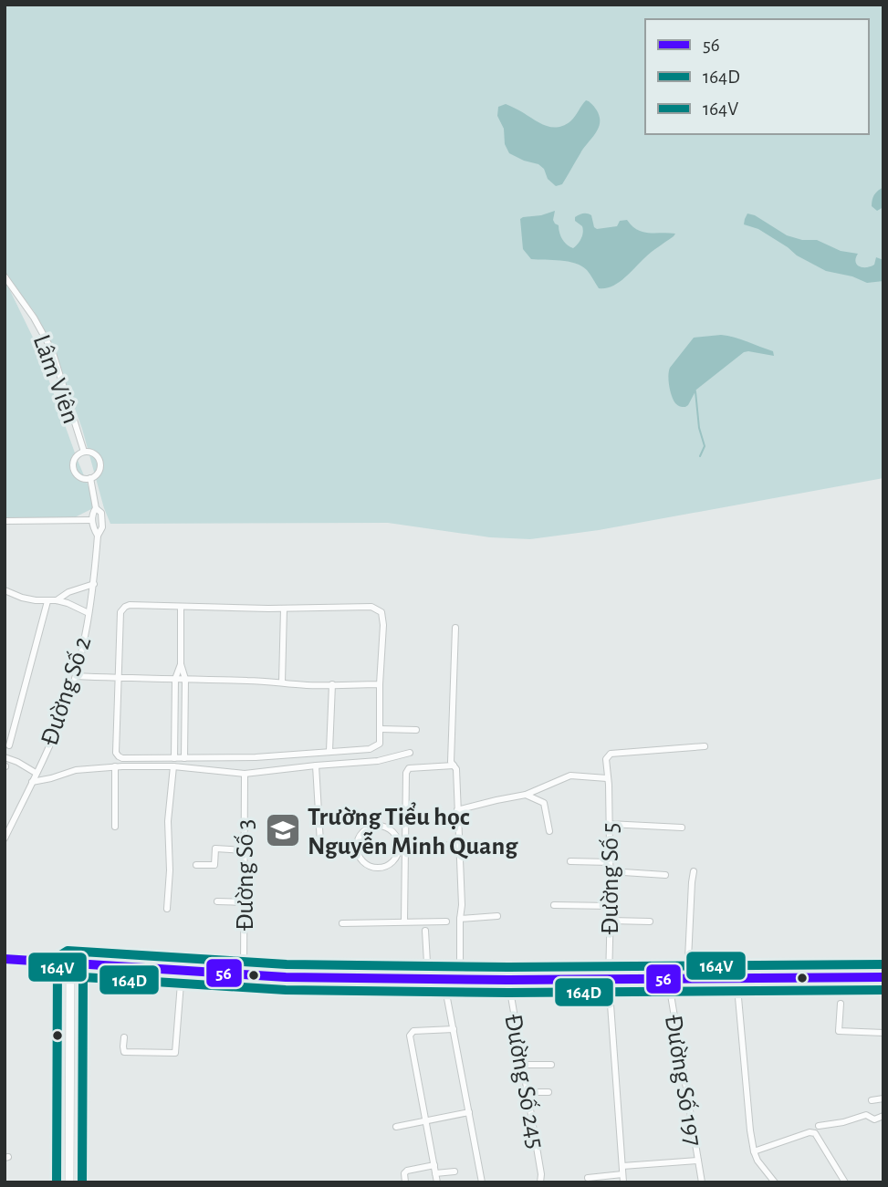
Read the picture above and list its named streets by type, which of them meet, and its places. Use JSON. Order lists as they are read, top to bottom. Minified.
{"streets":{"street":["Lâm Viên","Đường Số 2","Đường Số 3","Đường Số 5","Đường Số 197","Đường Số 245"]},"crossings":[["Lâm Viên","Đường Số 2"]],"places":{"school or university":["Trường Tiểu học Nguyễn Minh Quang"]},"lines":["transit line 164V","transit line 56","transit line 164D"],"legend":["56","164D","164V"]}
